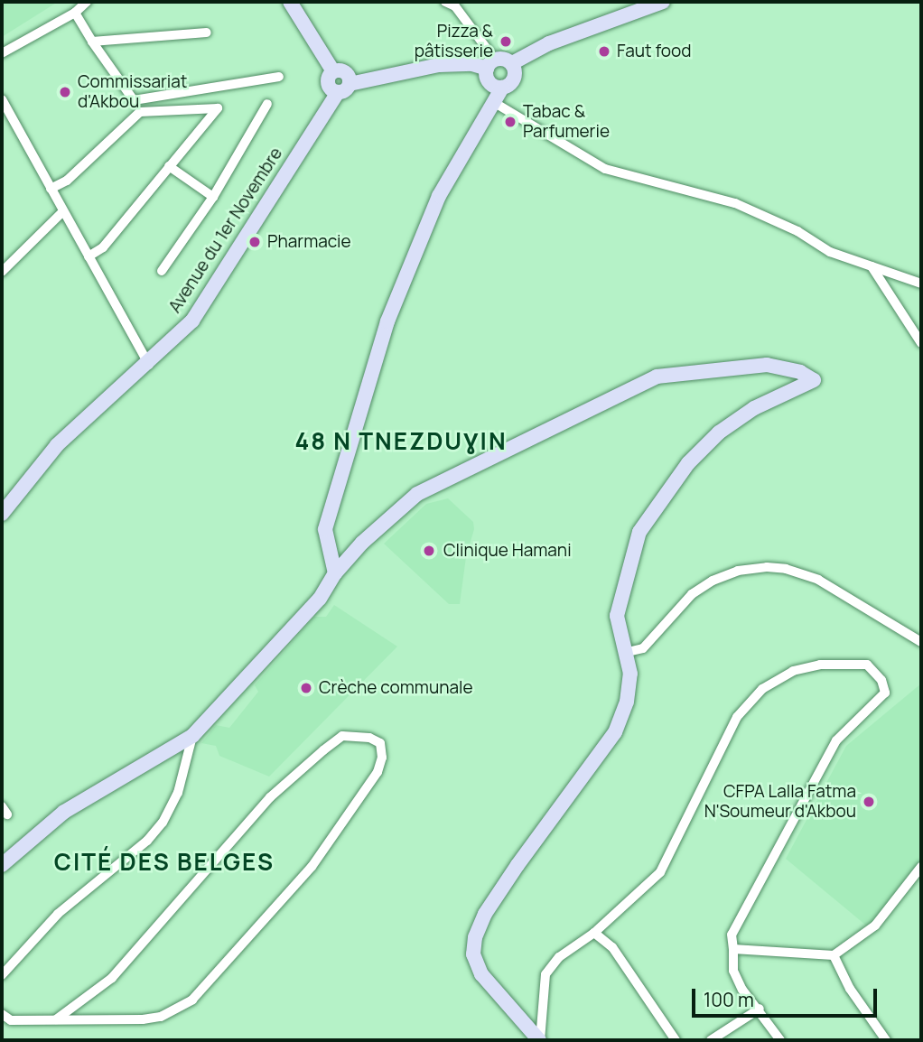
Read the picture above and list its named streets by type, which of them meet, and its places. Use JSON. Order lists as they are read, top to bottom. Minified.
{"streets":{"street":["Avenue du 1er Novembre"]},"districts":["48 N TNEZDUƔIN","CITÉ DES BELGES"],"places":["Pizza & pâtisserie","Faut food","Commissariat d'Akbou","Tabac & Parfumerie","Pharmacie","Clinique Hamani","Crèche communale","CFPA Lalla Fatma N'Soumeur d'Akbou"],"scale_bar":"100 m"}
